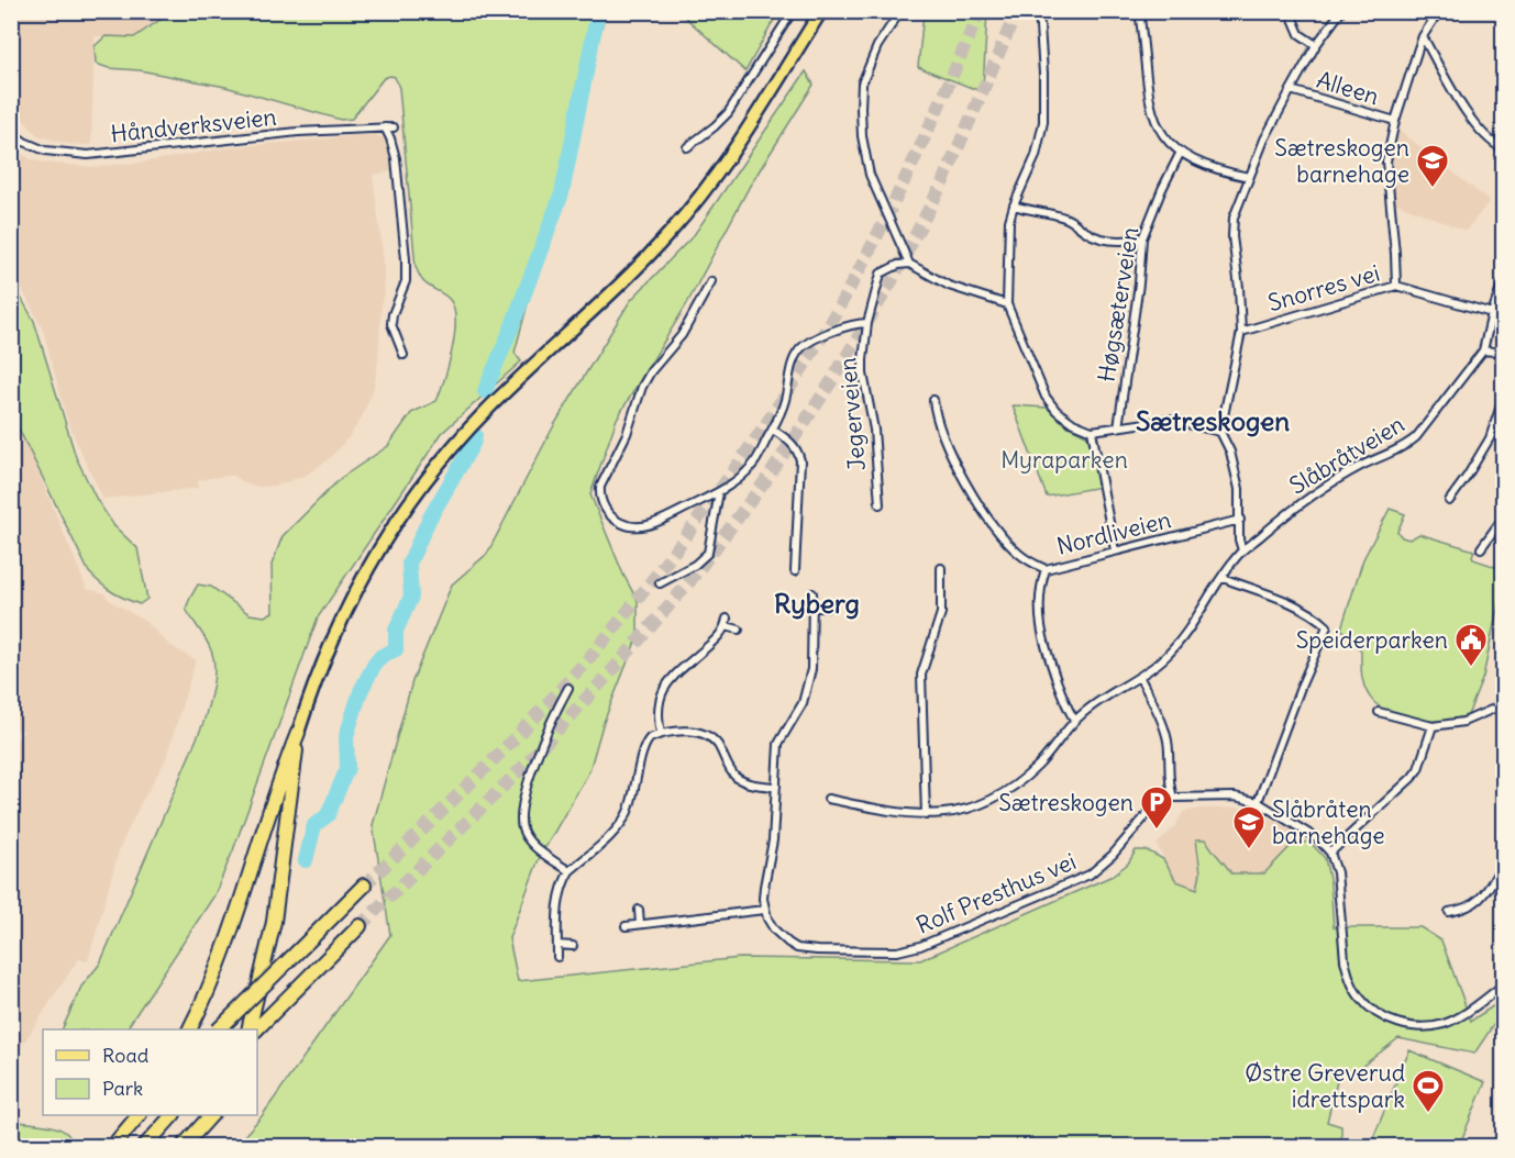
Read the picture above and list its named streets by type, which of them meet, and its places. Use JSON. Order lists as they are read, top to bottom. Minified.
{"streets":{"street":["Alleen","Håndverksveien","Snorres vei","Høgsæterveien","Jegerveien","Slåbråtveien","Nordliveien","Rolf Presthus vei"]},"crossings":[["Snorres vei","Slåbråtveien"]],"districts":["Sætreskogen","Ryberg"],"parks":["Myraparken"],"places":{"school or university":["Sætreskogen barnehage","Slåbråten barnehage"],"public building":["Speiderparken"],"parking":["Sætreskogen"],"sports":["Østre Greverud idrettspark"]},"legend":["Road","Park"]}
